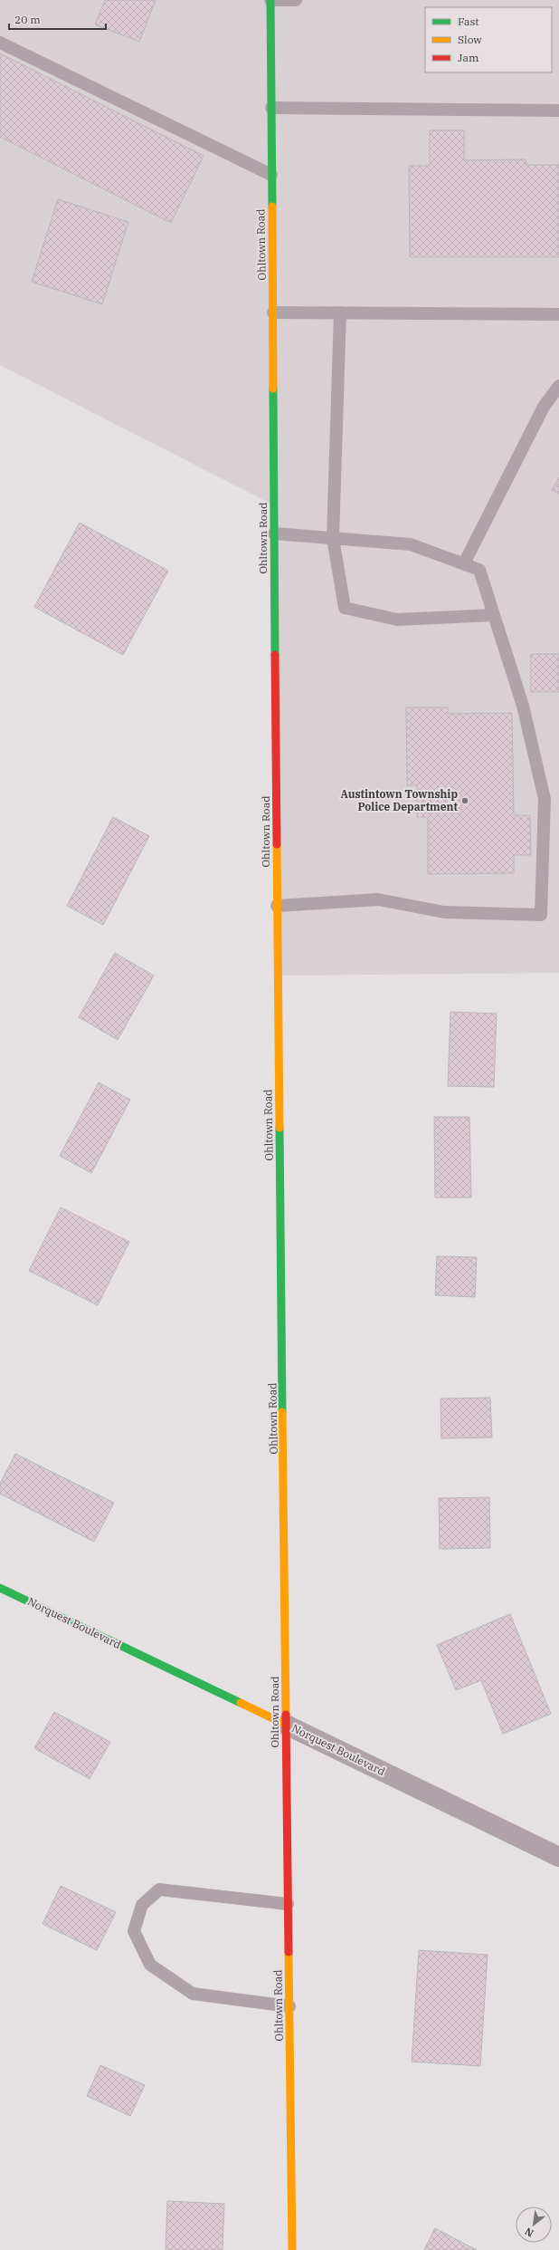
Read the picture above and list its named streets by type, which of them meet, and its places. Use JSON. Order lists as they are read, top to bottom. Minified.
{"streets":{"street":["Ohltown Road","Norquest Boulevard"]},"crossings":[["Ohltown Road","Norquest Boulevard"]],"places":["Austintown Township Police Department"],"legend":["Fast","Slow","Jam"],"scale_bar":"20 m","north":"bottom left"}
